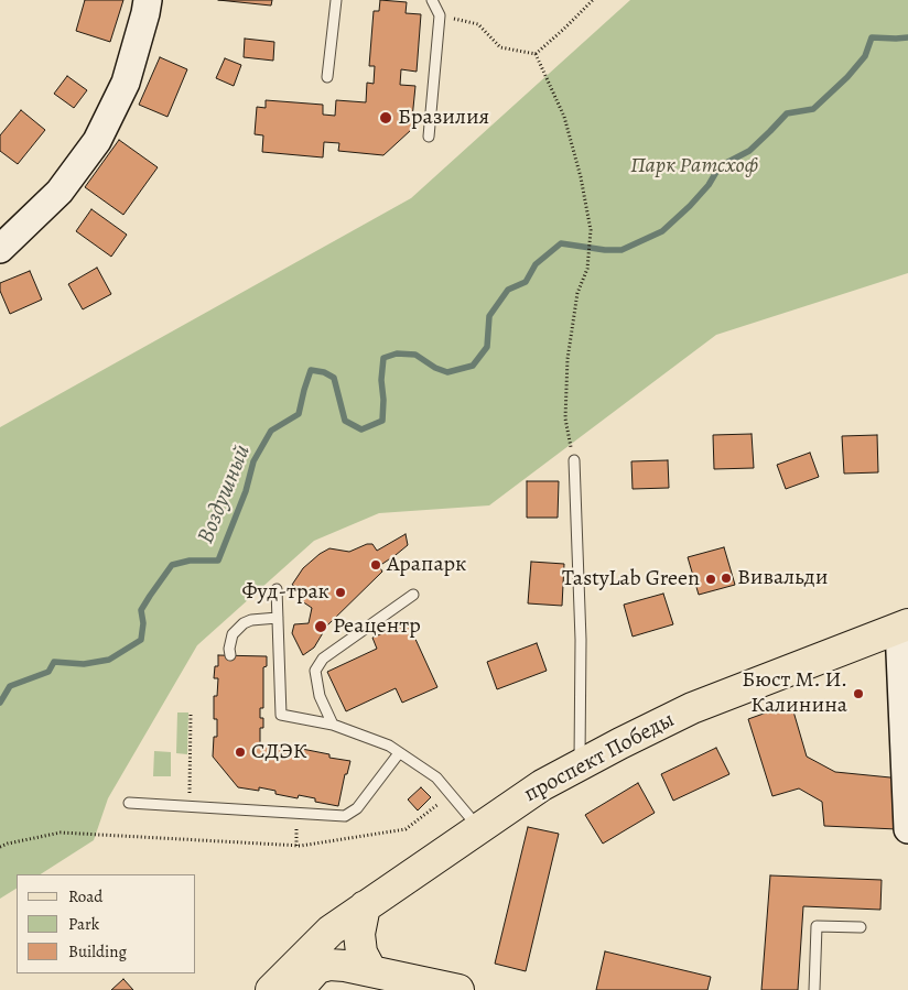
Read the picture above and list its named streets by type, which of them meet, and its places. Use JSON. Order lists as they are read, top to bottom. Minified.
{"streets":{"main road":["проспект Победы"]},"water":["Воздушный"],"parks":["Парк Ратсхоф"],"places":["Бразилия","Арапарк","Вивальди","TastyLab Green","Фуд-трак","Реацентр","Бюст М. И. Калинина","СДЭК"],"legend":["Road","Park","Building"]}
